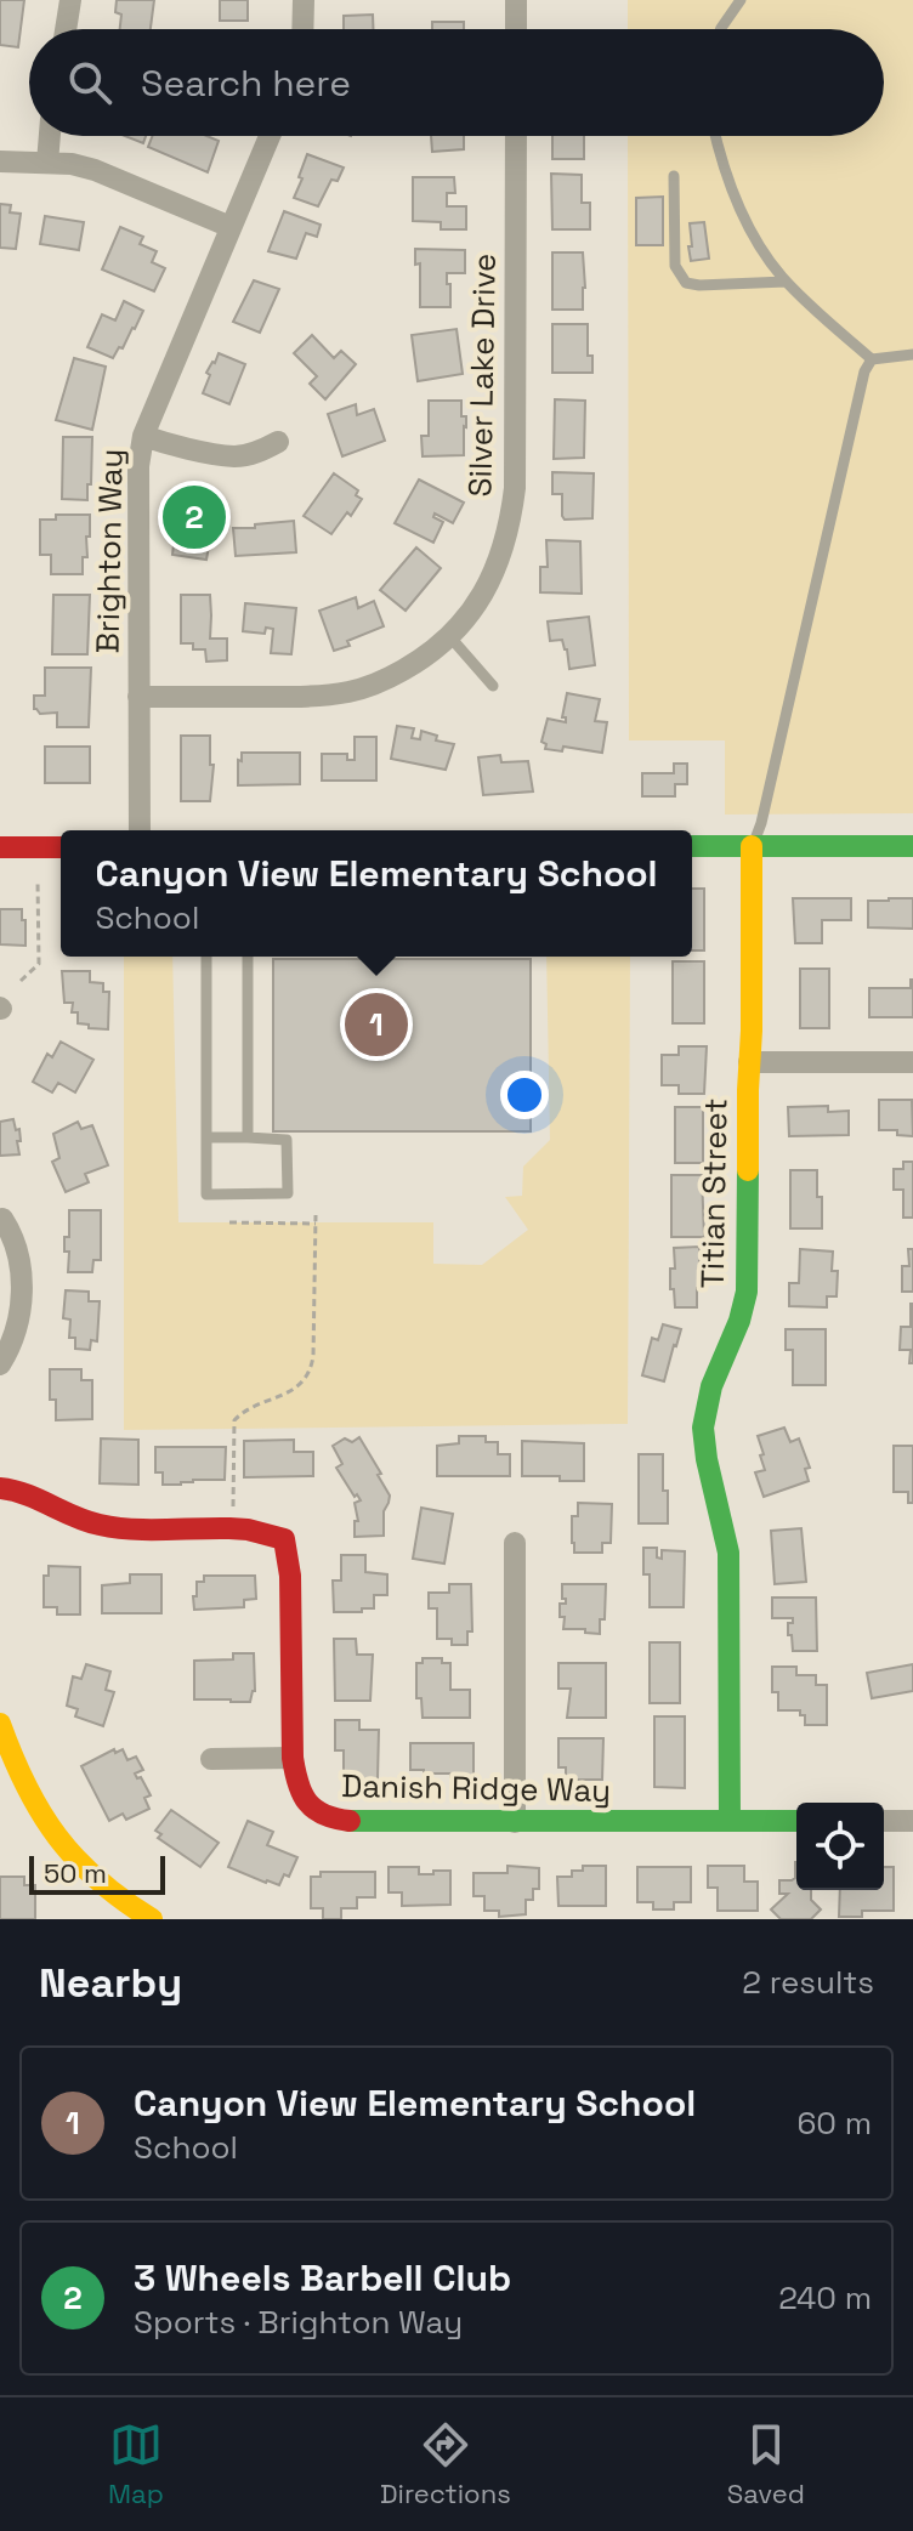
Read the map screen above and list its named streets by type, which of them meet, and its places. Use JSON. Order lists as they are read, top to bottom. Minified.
{"streets":{"street":["Silver Lake Drive","Brighton Way","Titian Street","Danish Ridge Way"]},"crossings":[["Silver Lake Drive","Brighton Way"],["Titian Street","Danish Ridge Way"]],"scale_bar":"50 m","page":{"search":"Search here","pins":["2","1"],"popup":["Canyon View Elementary School","School"],"scale":"50 m","heading":["Nearby","2 results"],"list":[{"mark":"1","name":"Canyon View Elementary School","note":"School","value":"60 m"},{"mark":"2","name":"3 Wheels Barbell Club","note":"Sports · Brighton Way","value":"240 m"}],"nav":["Map","Directions","Saved"]}}
